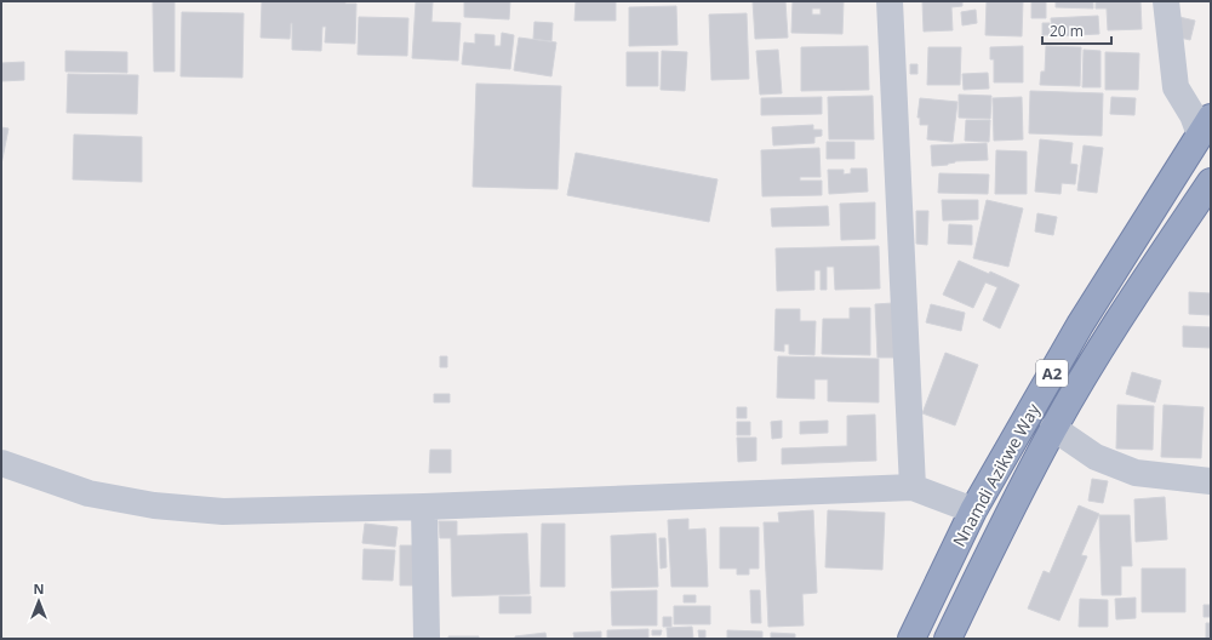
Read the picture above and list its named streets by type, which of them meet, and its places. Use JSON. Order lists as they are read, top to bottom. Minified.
{"streets":{"highway":["A2","Nnamdi Azikwe Way"]},"scale_bar":"20 m","north":"top"}
